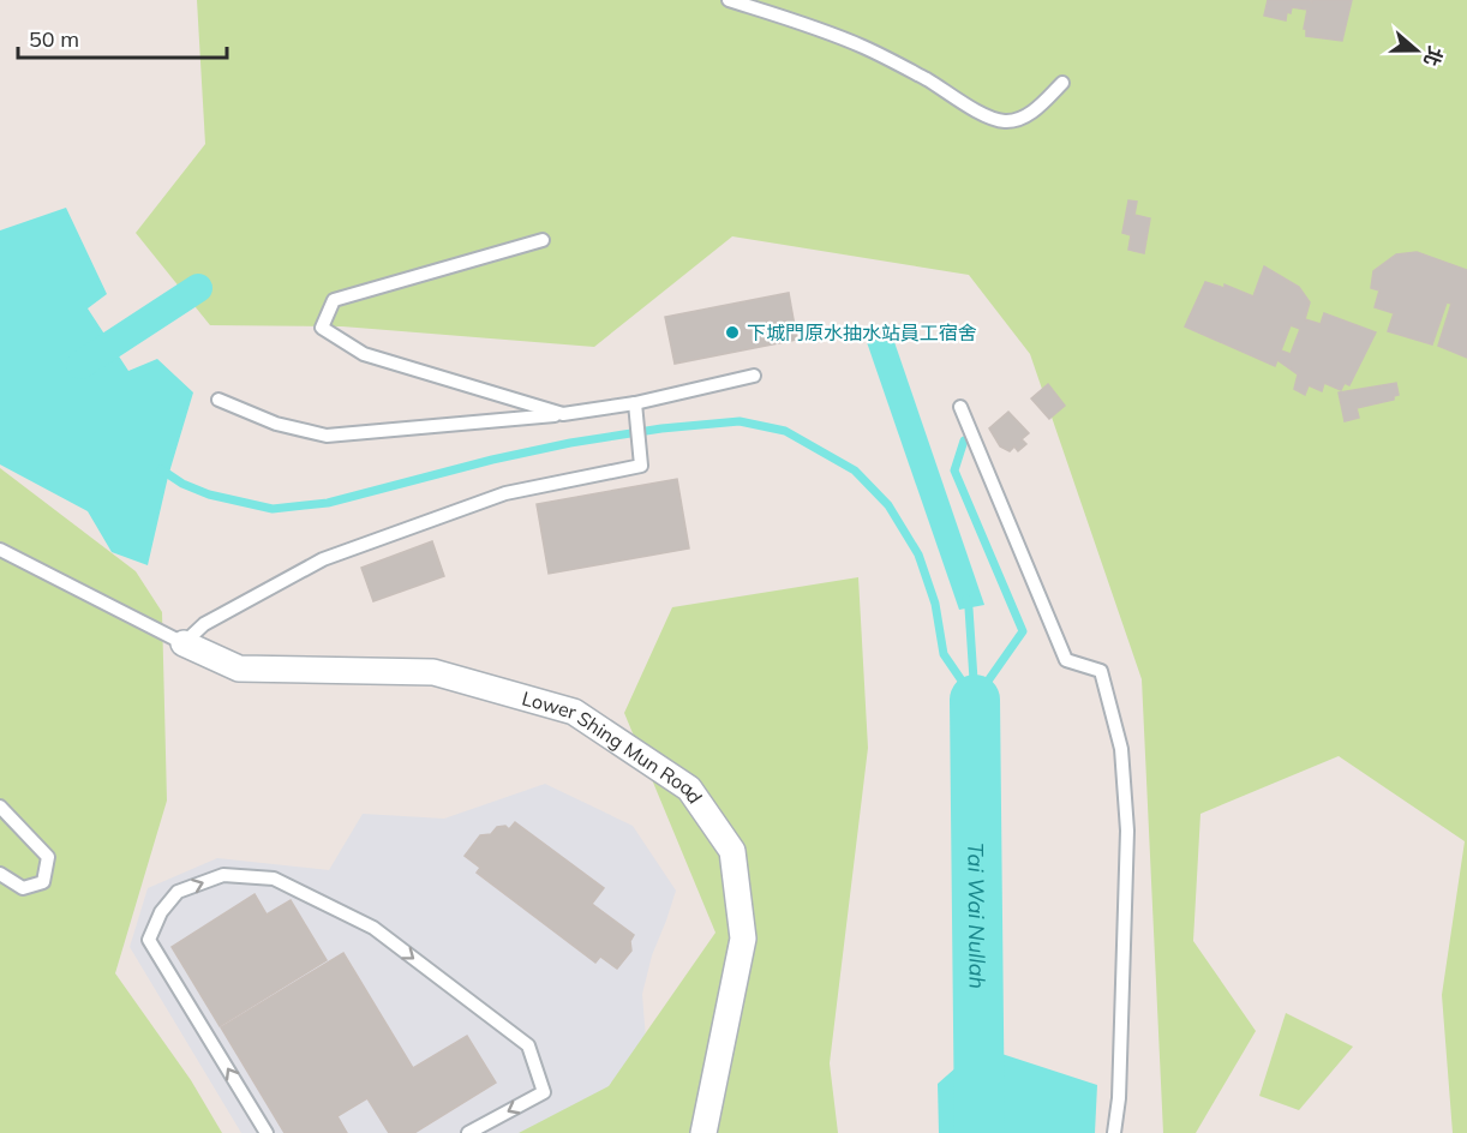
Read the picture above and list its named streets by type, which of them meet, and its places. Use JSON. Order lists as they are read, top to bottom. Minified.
{"streets":{"street":["Lower Shing Mun Road"]},"water":["Tai Wai Nullah"],"places":["下城門原水抽水站員工宿舍"],"scale_bar":"50 m","north":"right"}
